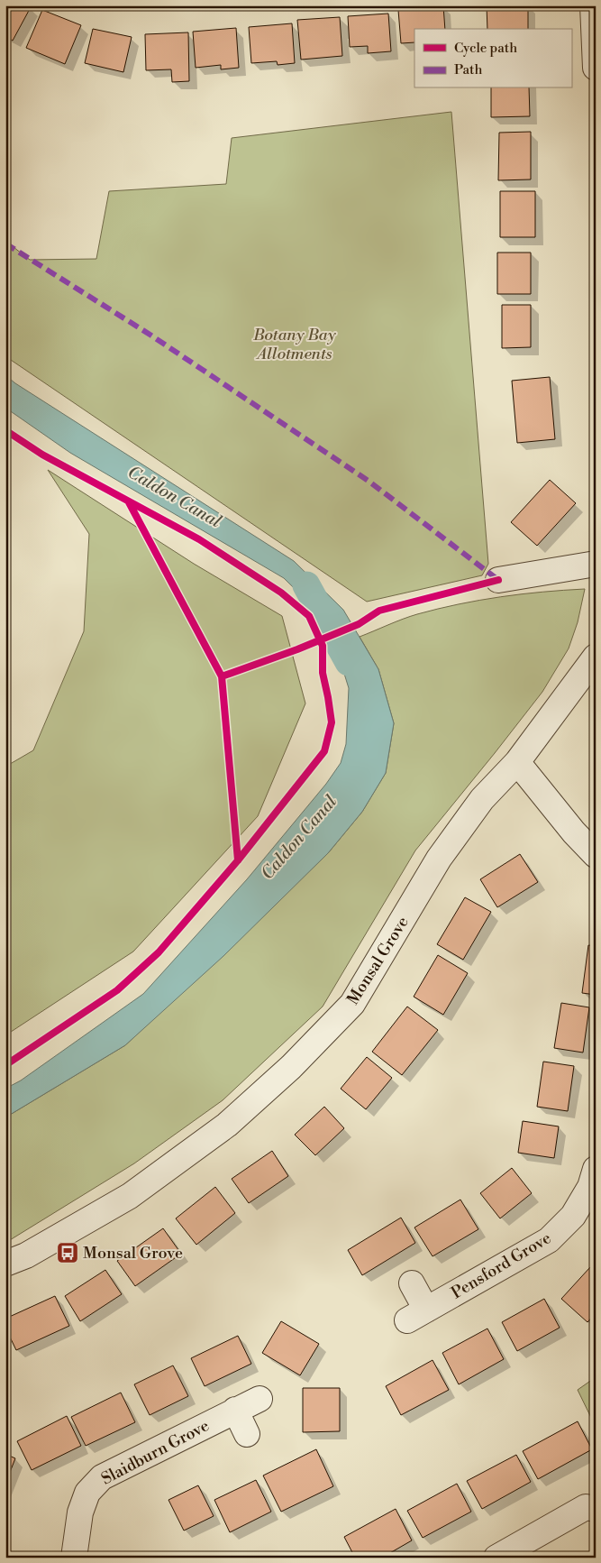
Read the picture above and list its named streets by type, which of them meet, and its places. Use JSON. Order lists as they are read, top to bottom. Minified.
{"streets":{"street":["Monsal Grove","Pensford Grove","Slaidburn Grove"]},"water":["Caldon Canal"],"parks":["Botany Bay Allotments"],"places":{"bus stop":["Monsal Grove"]},"legend":["Cycle path","Path"]}
